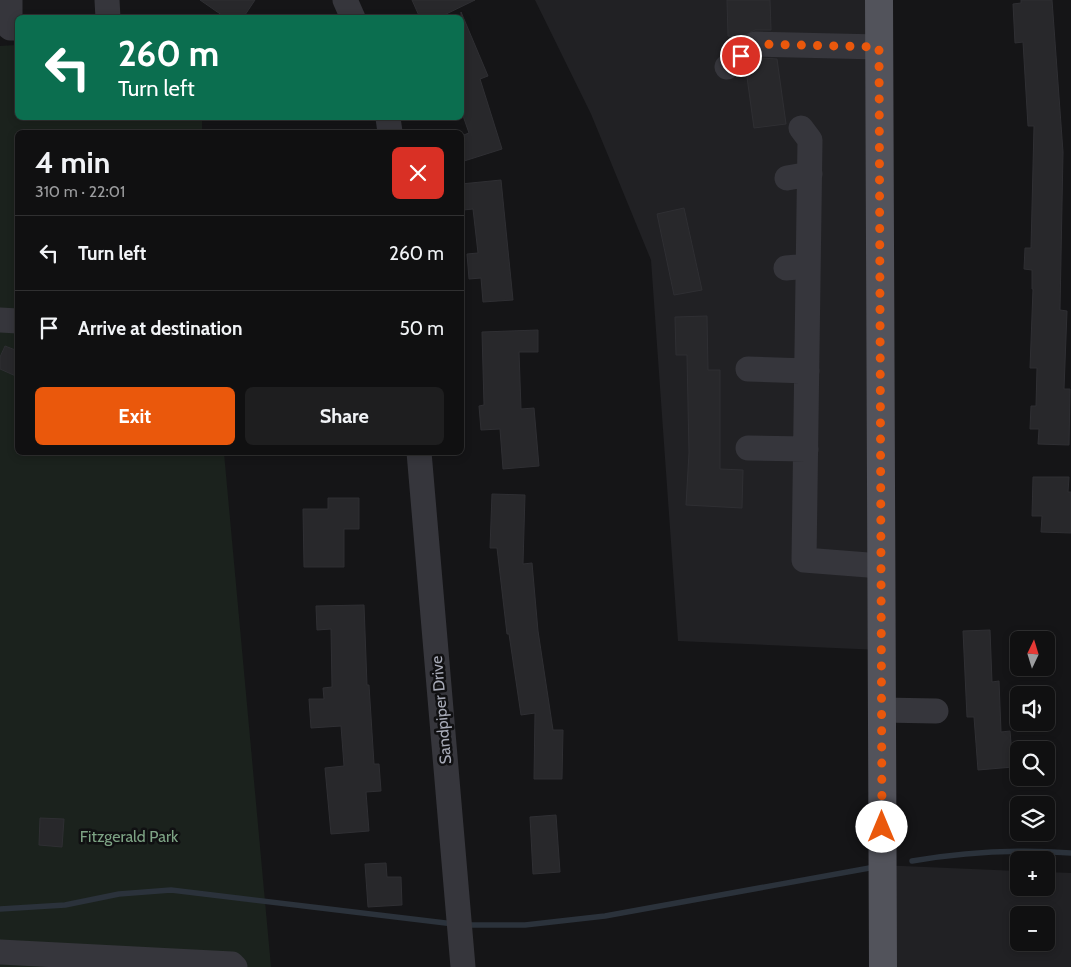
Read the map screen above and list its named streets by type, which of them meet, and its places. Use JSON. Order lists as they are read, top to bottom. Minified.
{"streets":{"street":["Sandpiper Drive"]},"parks":["Fitzgerald Park"],"north":"top","page":{"turn":["260 m","Turn left"],"heading":["4 min","310 m · 22:01"],"list":[{"name":"Turn left","value":"260 m"},{"name":"Arrive at destination","value":"50 m"}],"buttons":["Exit","Share"],"map_buttons":["+","−"]}}
